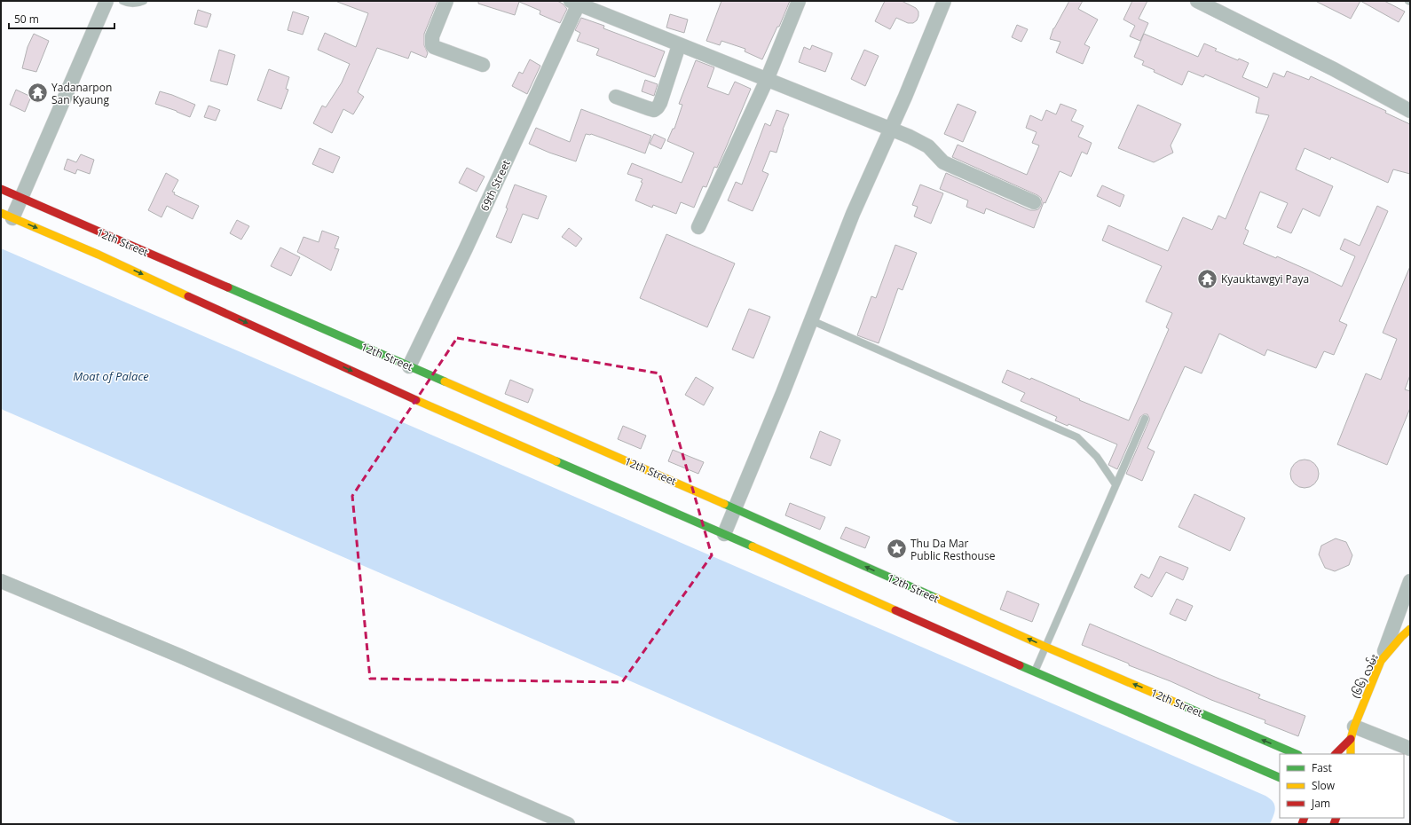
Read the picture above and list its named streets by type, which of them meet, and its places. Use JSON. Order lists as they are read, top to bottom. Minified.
{"streets":{"main road":["12th Street","(၆၆) လမ်း"],"street":["69th Street"]},"crossings":[["69th Street","12th Street"]],"water":["Moat of Palace"],"places":{"temple":["Yadanarpon San Kyaung","Kyauktawgyi Paya"],"place":["Thu Da Mar Public Resthouse"]},"legend":["Fast","Slow","Jam"],"scale_bar":"50 m"}
